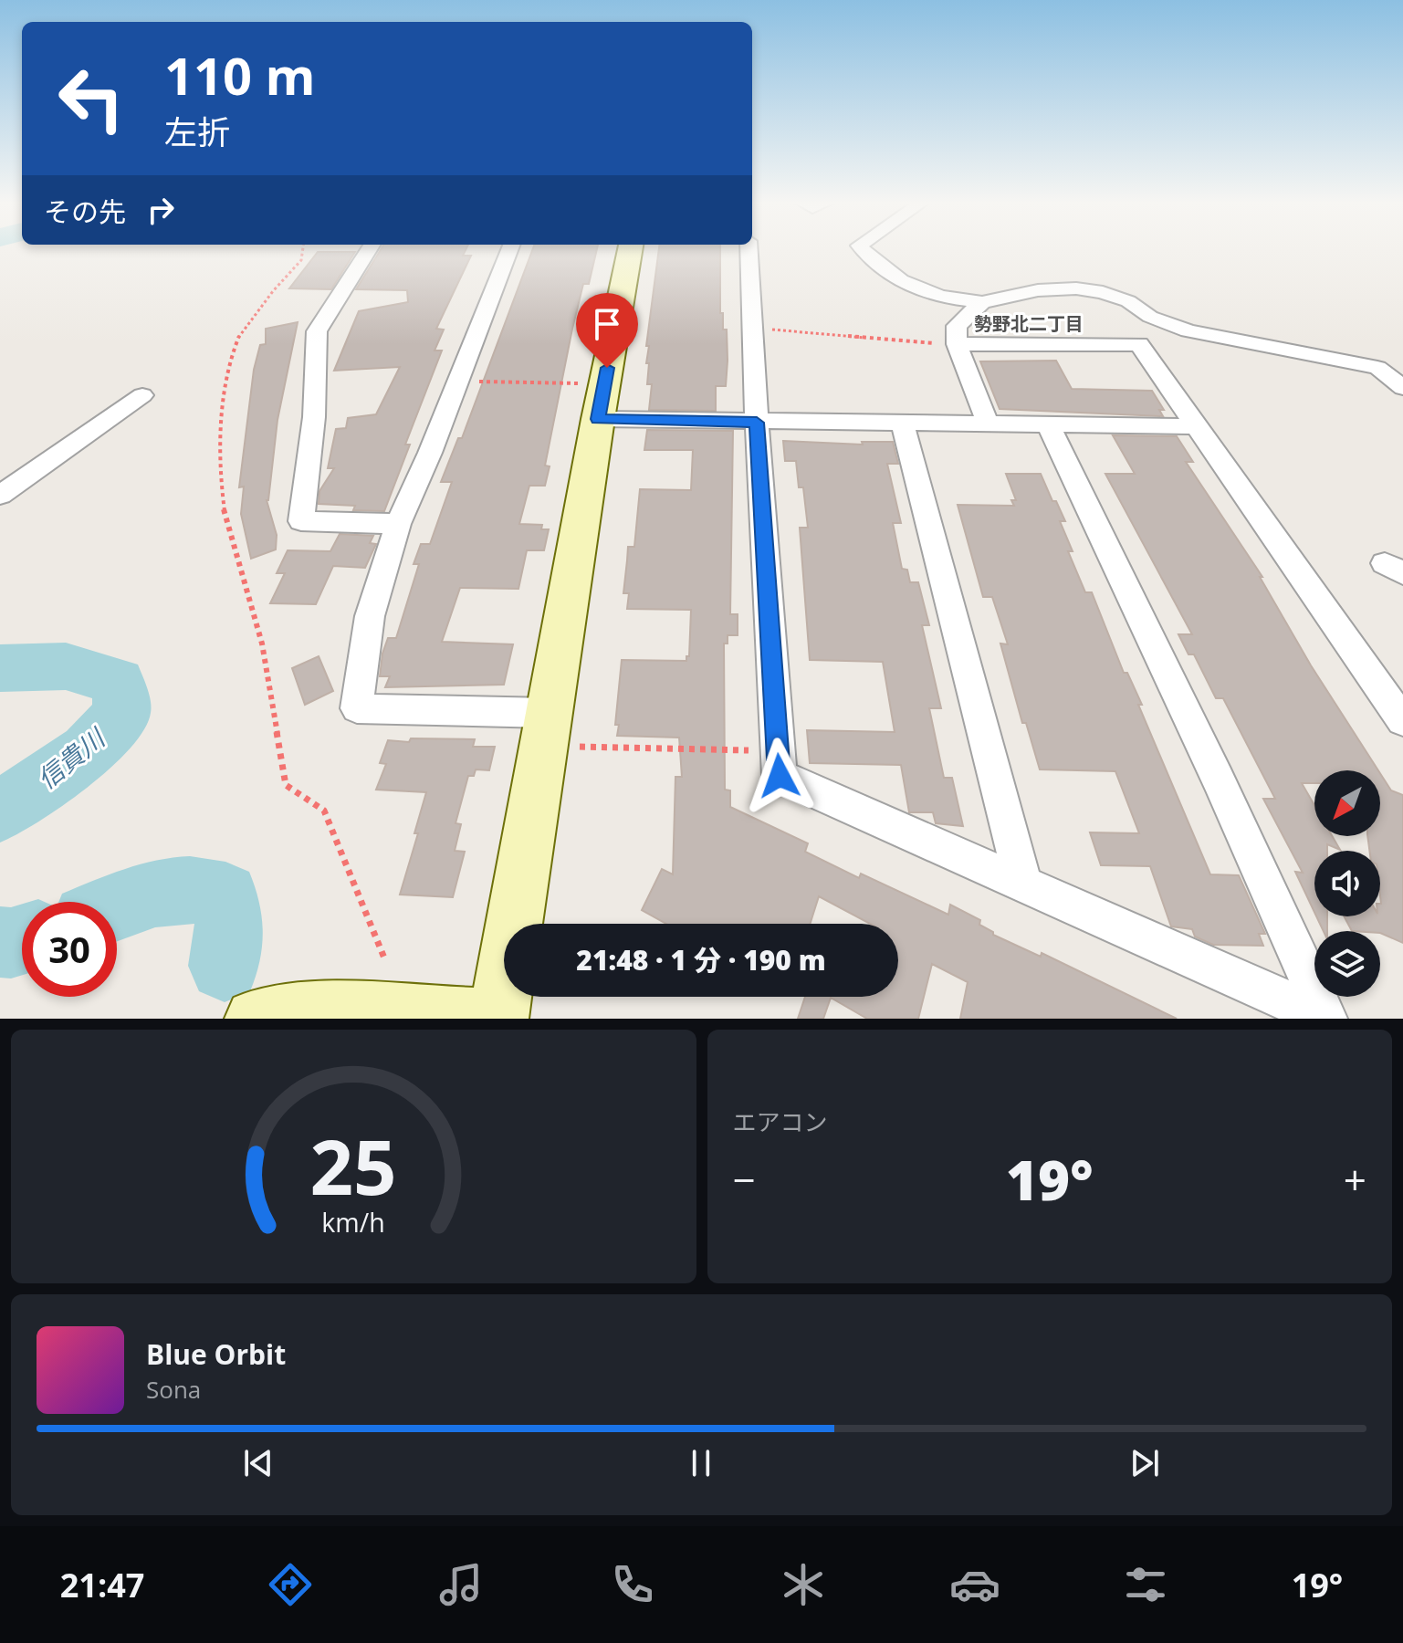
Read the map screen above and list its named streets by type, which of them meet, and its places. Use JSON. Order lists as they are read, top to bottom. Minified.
{"districts":["勢野北二丁目"],"water":["信貴川"],"north":"bottom left","page":{"turn":["110 m","左折"],"then":"その先","limit":"30","trip":"21:48 · 1 分 · 190 m","tile":"エアコン","heat":["−","19°","+"],"song":["Blue Orbit","Sona"],"tabs":["21:47","19°"],"gauge":["25","km/h"]}}
